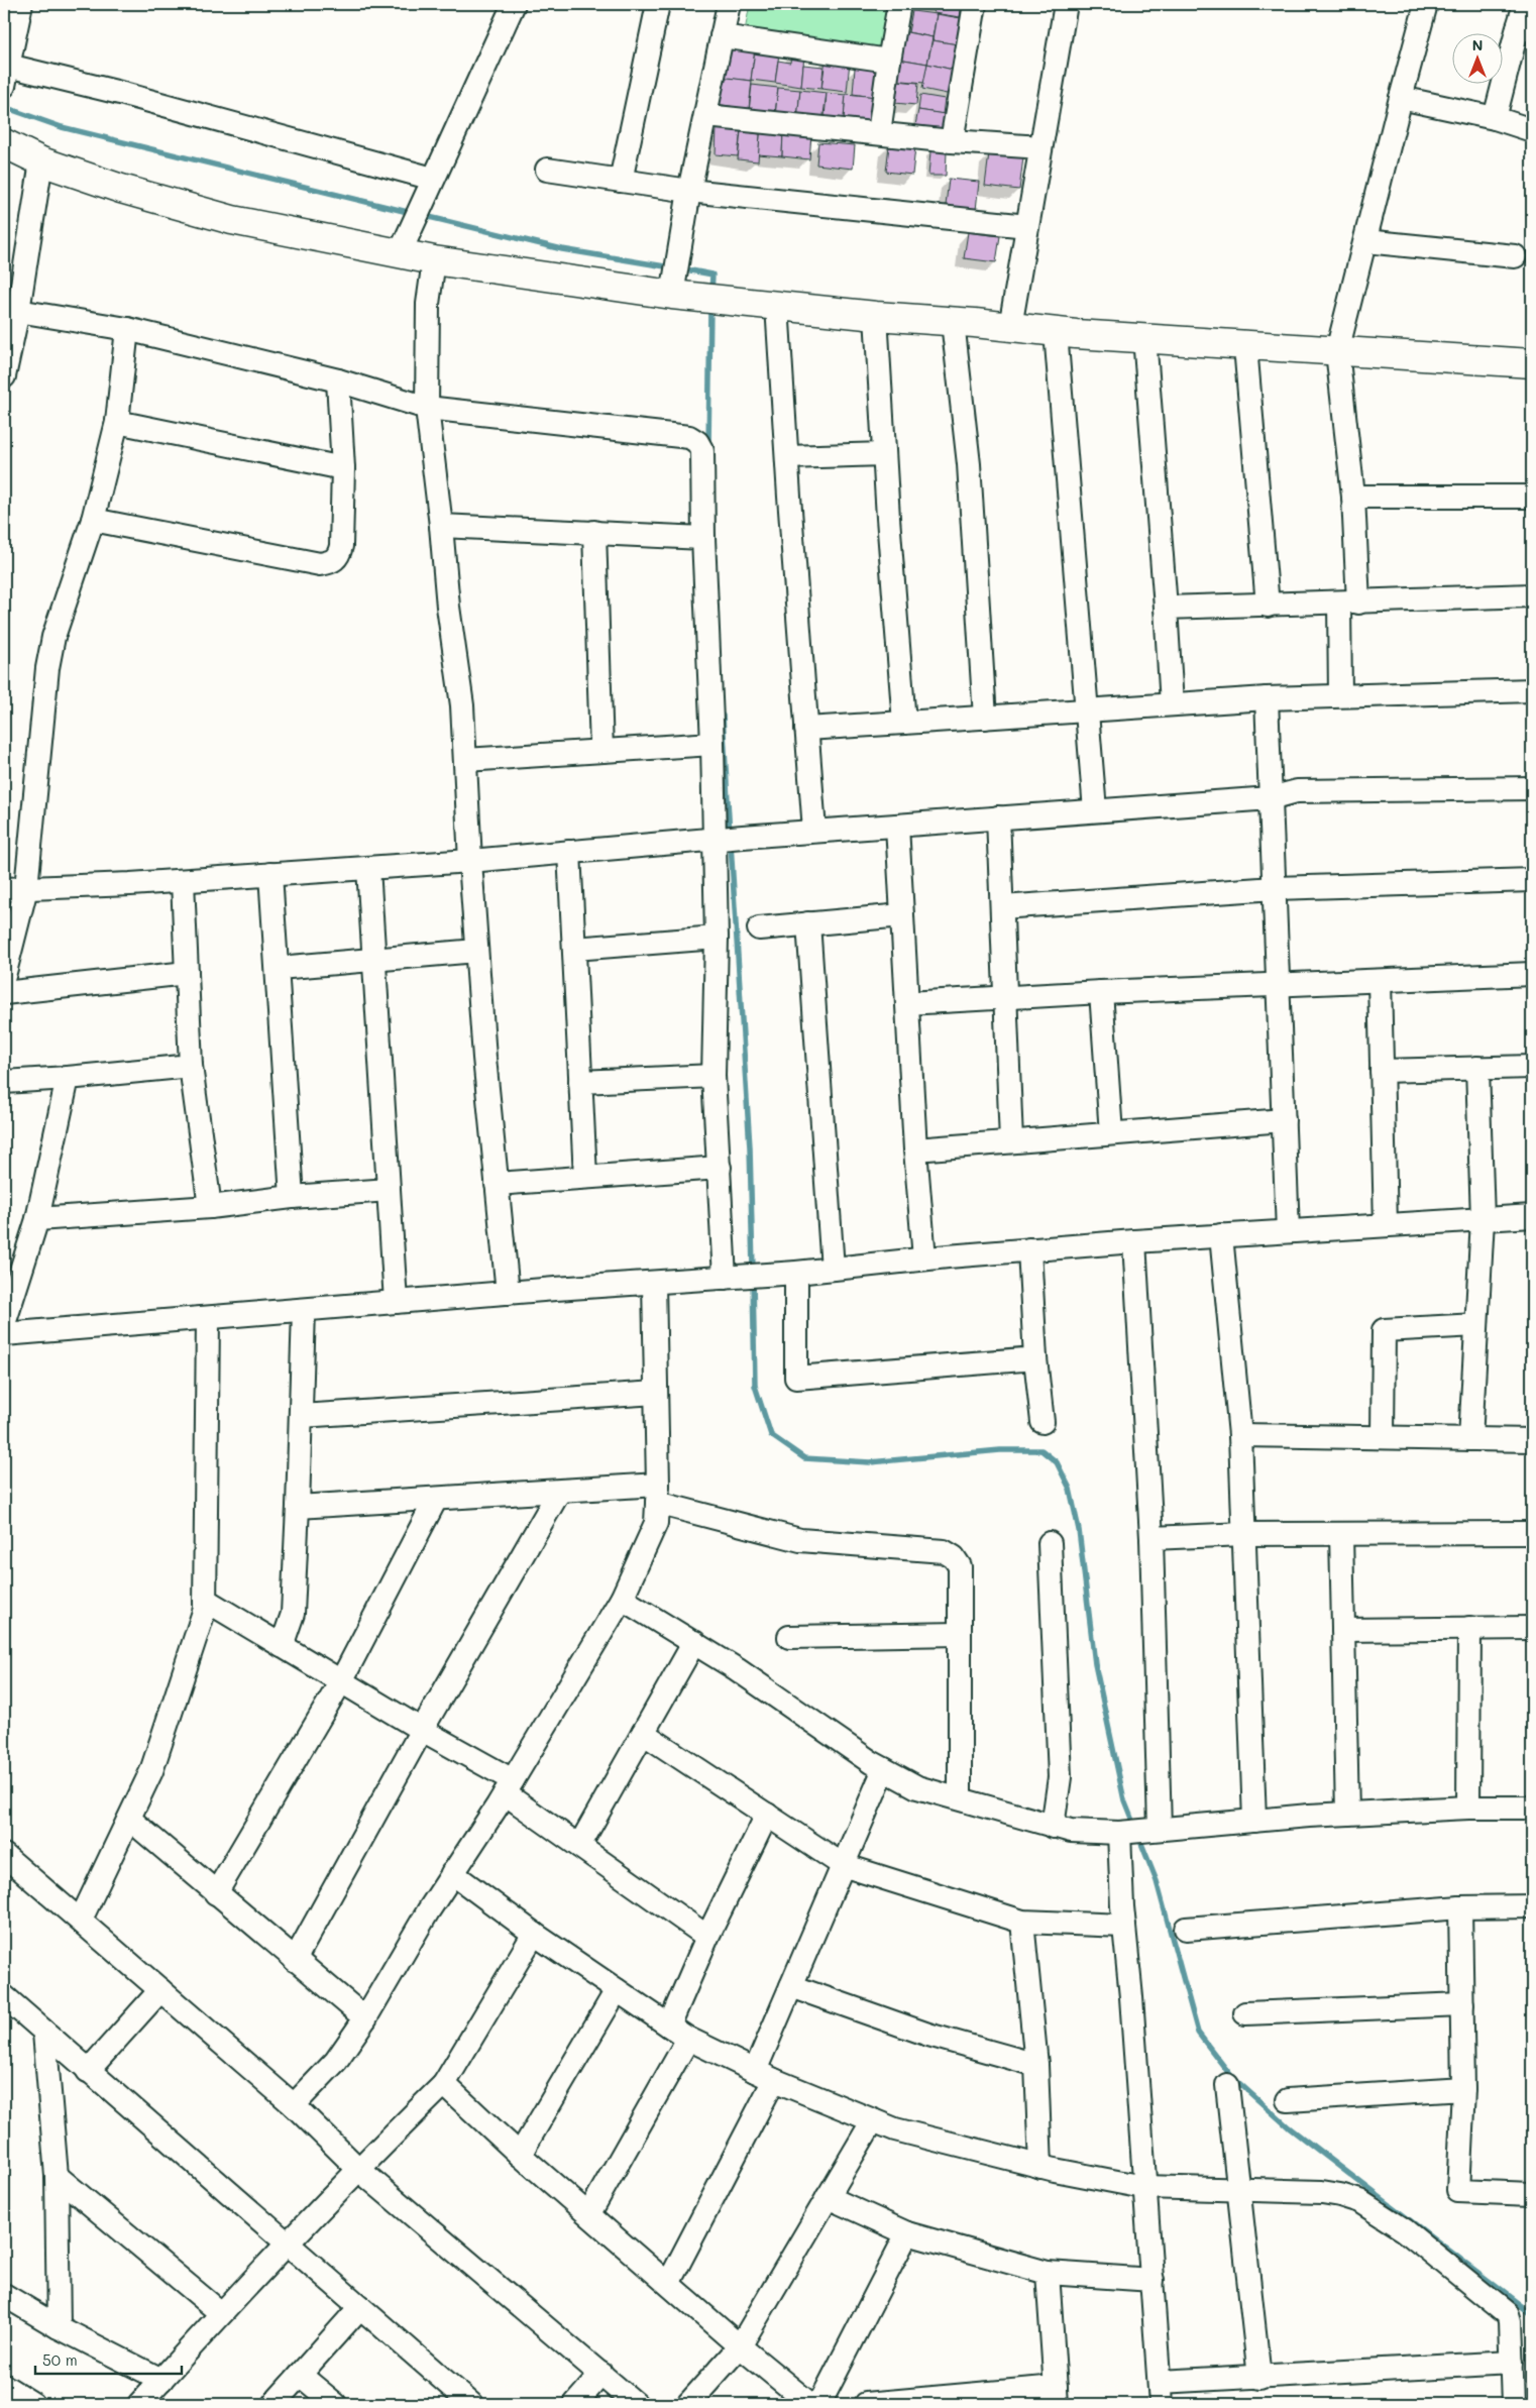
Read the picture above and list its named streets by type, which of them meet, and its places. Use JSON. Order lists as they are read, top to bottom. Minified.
{"scale_bar":"50 m","north":"top"}
